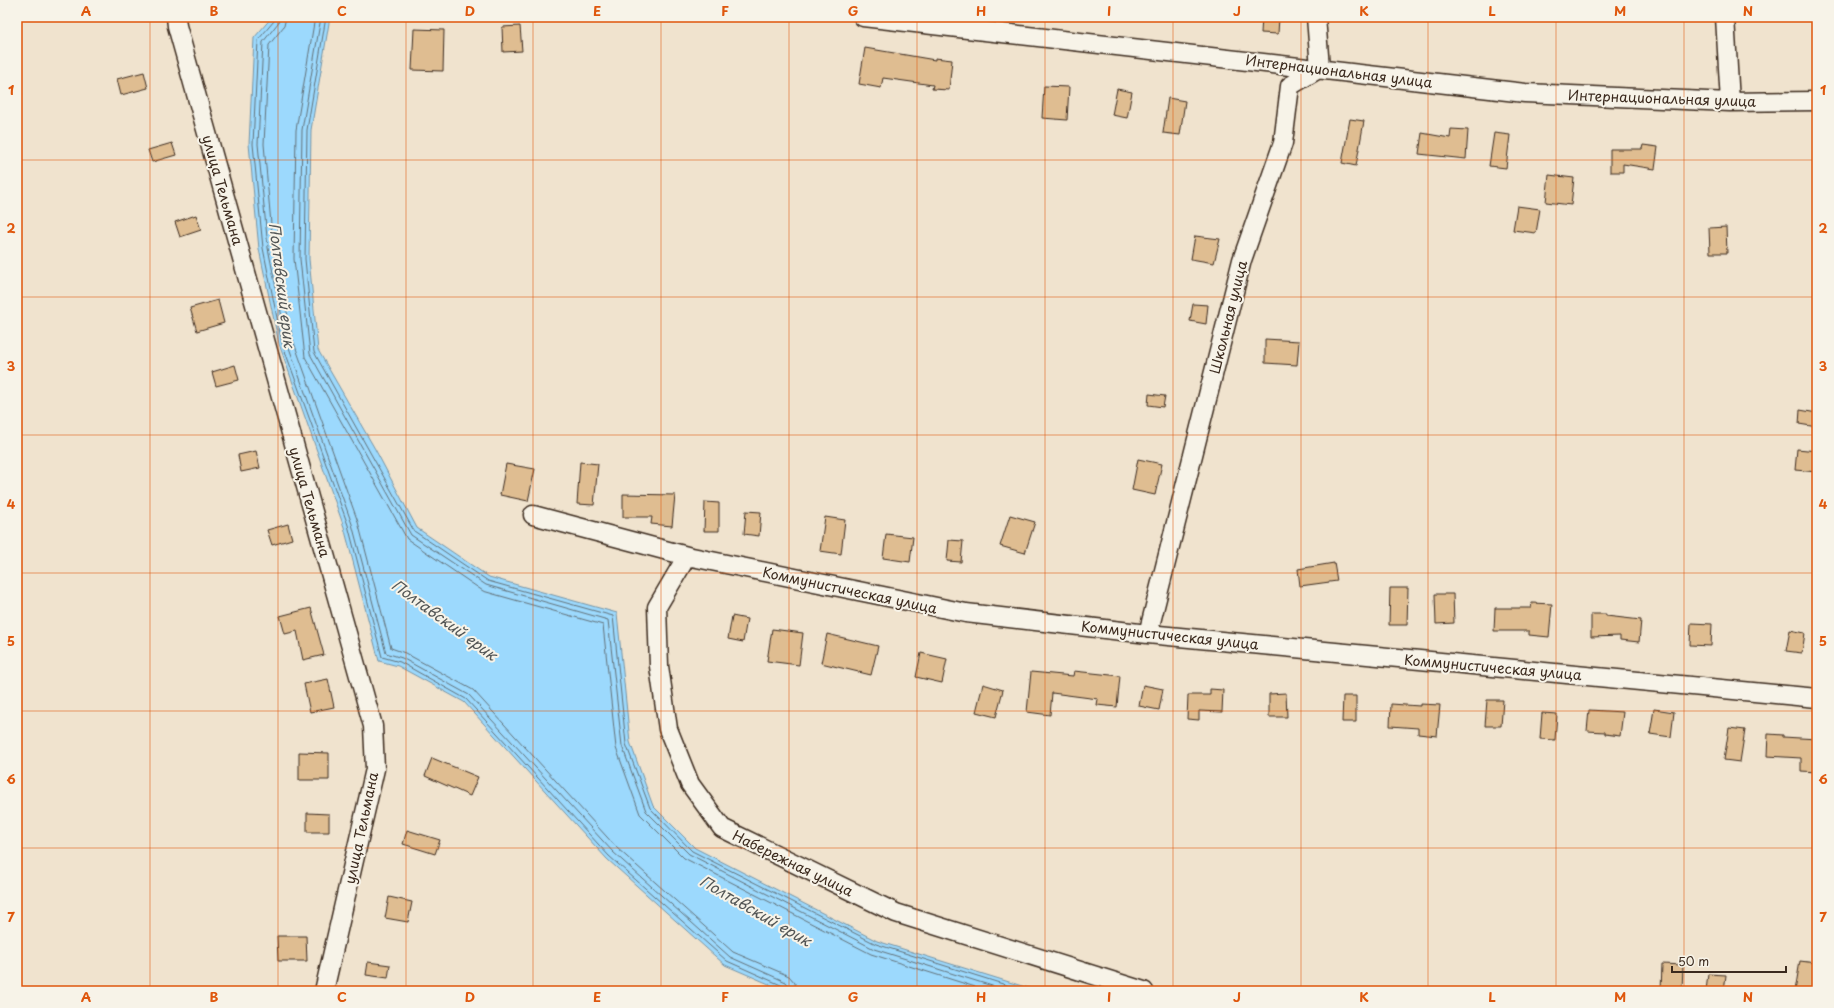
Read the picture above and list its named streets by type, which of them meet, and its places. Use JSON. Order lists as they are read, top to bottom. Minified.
{"streets":{"street":["Интернациональная улица","улица Тельмана","Школьная улица","Коммунистическая улица","Набережная улица"]},"crossings":[["Интернациональная улица","Школьная улица"],["Школьная улица","Коммунистическая улица"],["Коммунистическая улица","Набережная улица"]],"water":["Полтавский ерик"],"scale_bar":"50 m","grid":{"columns":["A","B","C","D","E","F","G","H","I","J","K","L","M","N"],"rows":["1","2","3","4","5","6","7"]}}
